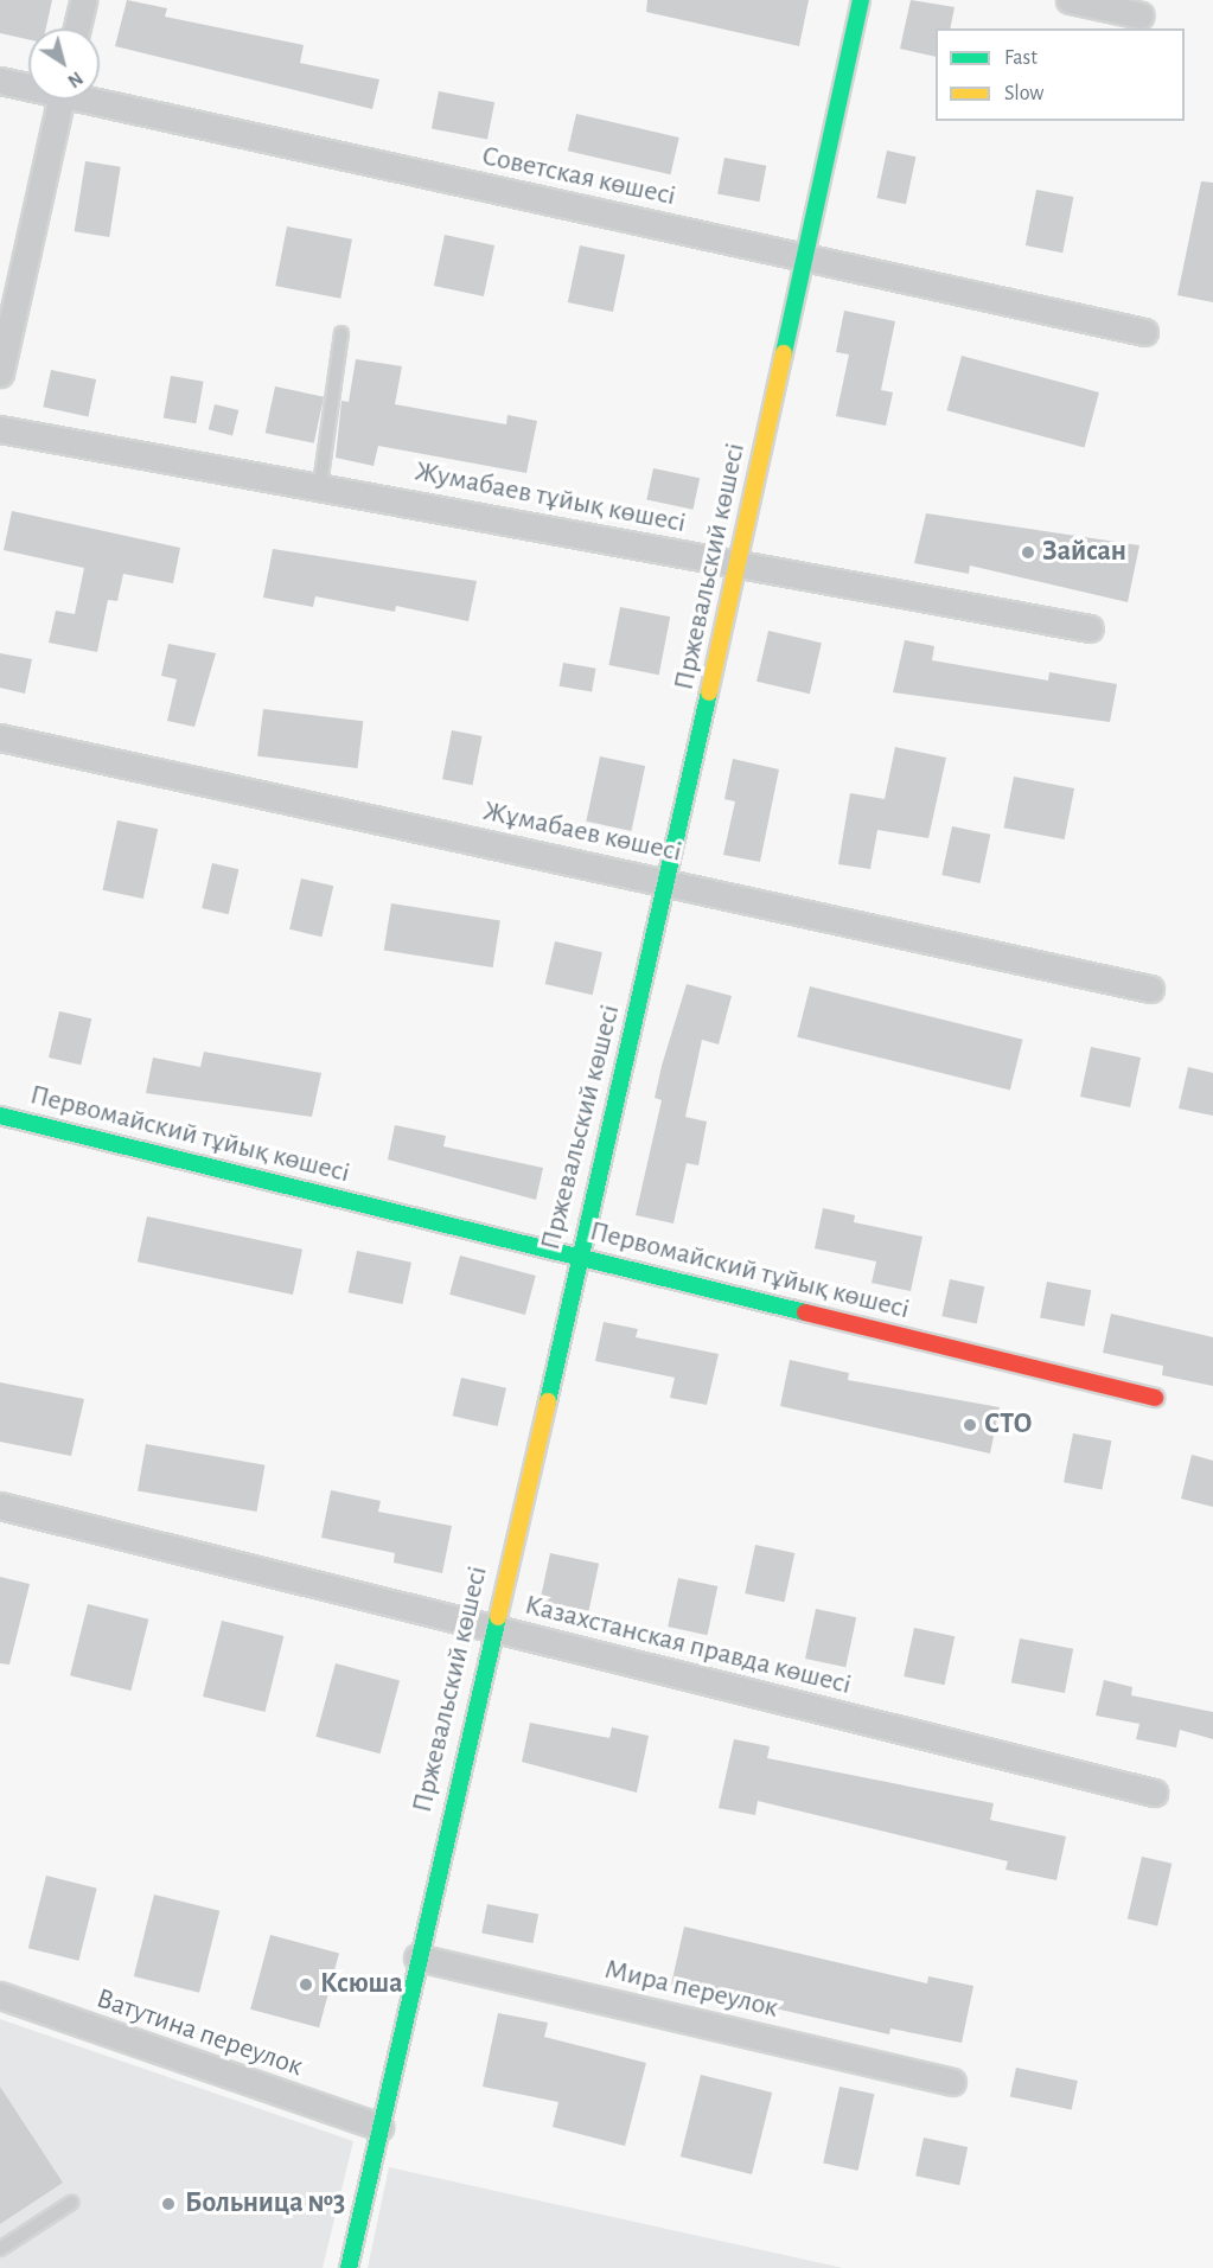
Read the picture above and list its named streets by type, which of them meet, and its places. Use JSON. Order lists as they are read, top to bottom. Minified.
{"streets":{"street":["Советская көшесі","Жумабаев тұйық көшесі","Пржевальский көшесі","Жұмабаев көшесі","Первомайский тұйық көшесі","Казахстанская правда көшесі","Мира переулок","Ватутина переулок"]},"crossings":[["Советская көшесі","Пржевальский көшесі"],["Жумабаев тұйық көшесі","Пржевальский көшесі"],["Пржевальский көшесі","Жұмабаев көшесі"],["Пржевальский көшесі","Первомайский тұйық көшесі"],["Пржевальский көшесі","Казахстанская правда көшесі"],["Пржевальский көшесі","Мира переулок"],["Пржевальский көшесі","Ватутина переулок"]],"places":["Зайсан","СТО","Ксюша","Больница №3"],"legend":["Fast","Slow"],"north":"bottom right"}
